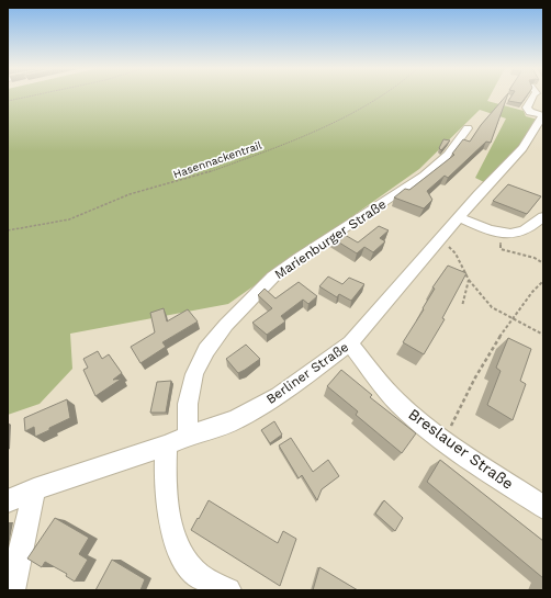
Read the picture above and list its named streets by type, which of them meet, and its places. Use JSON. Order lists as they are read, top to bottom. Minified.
{"streets":{"street":["Marienburger Straße","Berliner Straße","Breslauer Straße"],"path":["Hasennackentrail"]},"crossings":[["Marienburger Straße","Berliner Straße"],["Berliner Straße","Breslauer Straße"]]}
